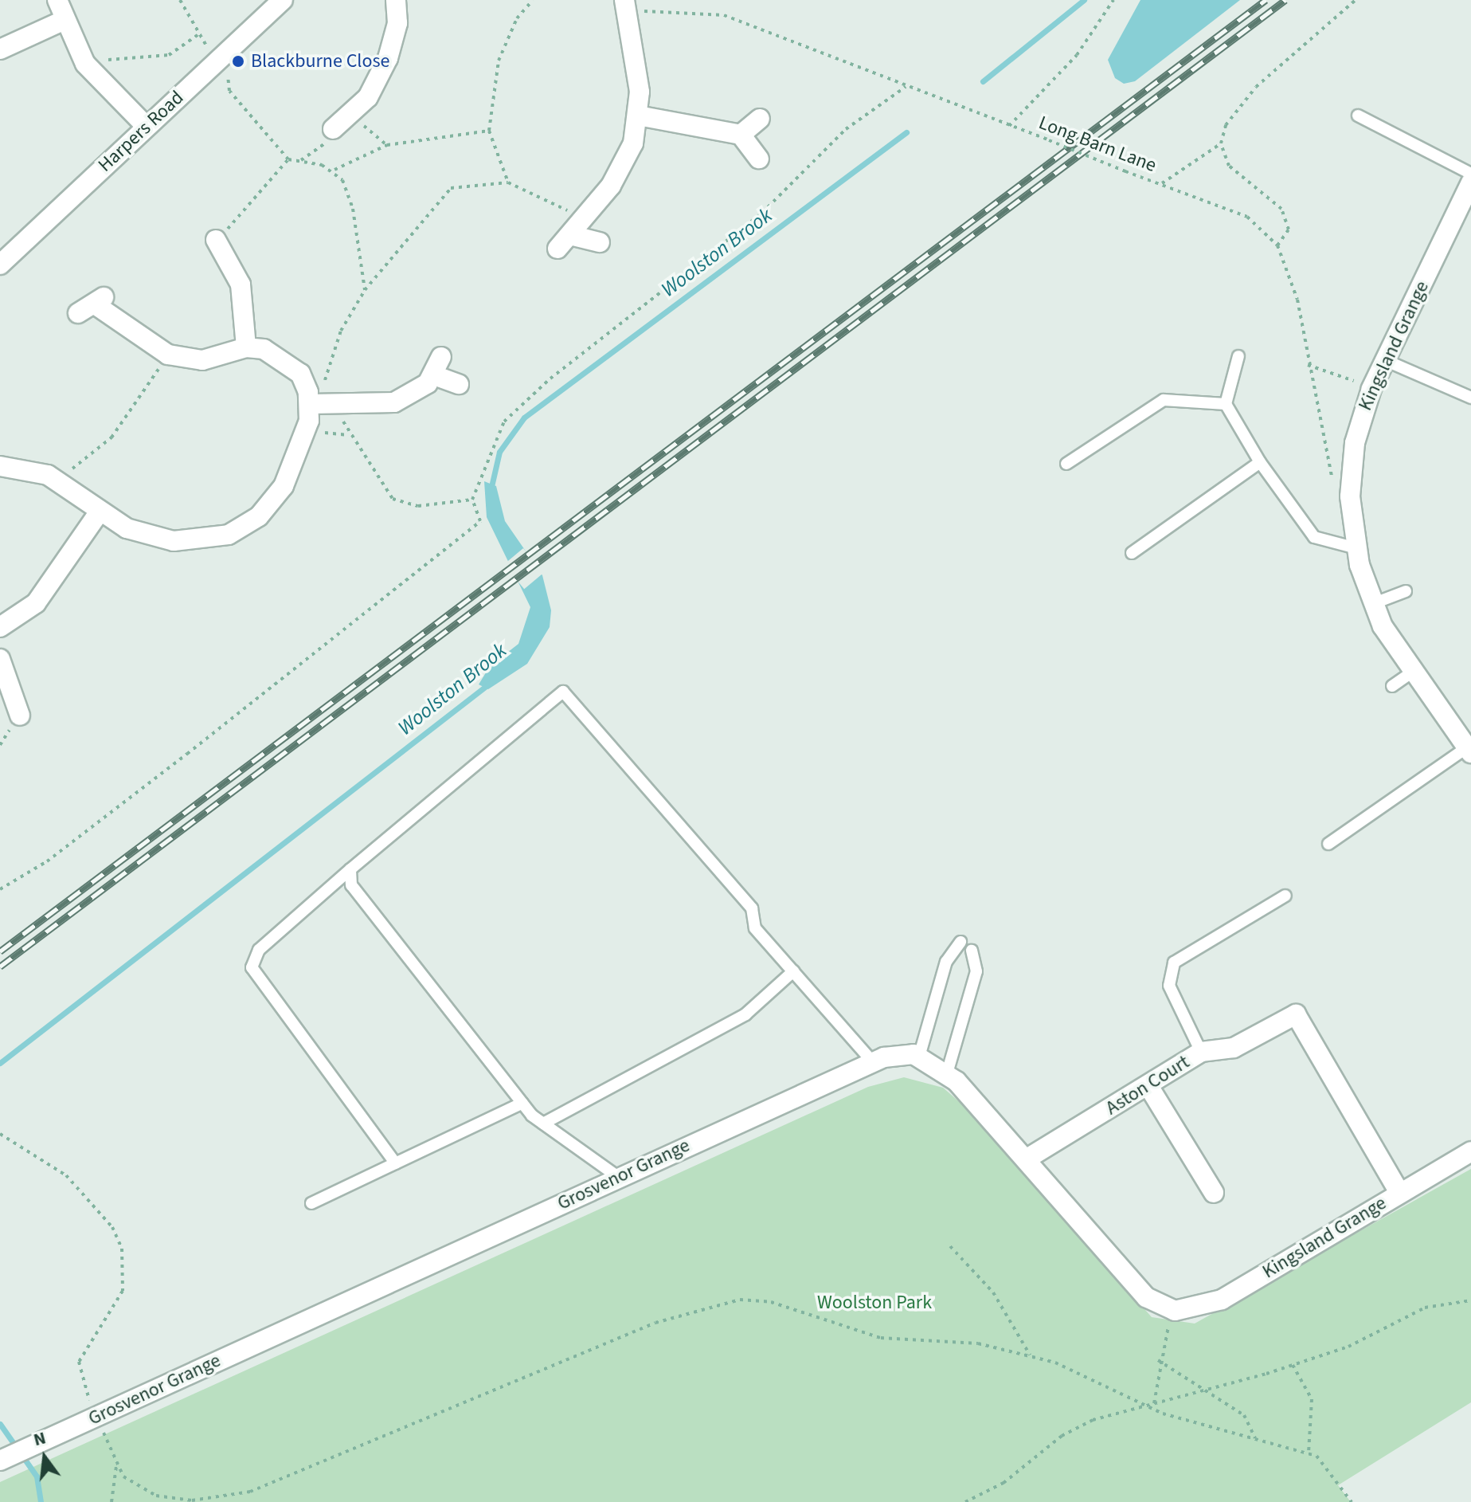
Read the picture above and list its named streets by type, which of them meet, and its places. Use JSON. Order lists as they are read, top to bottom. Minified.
{"streets":{"street":["Harpers Road","Kingsland Grange","Aston Court","Grosvenor Grange"],"path":["Long Barn Lane"]},"crossings":[["Kingsland Grange","Aston Court"]],"water":["Woolston Brook"],"parks":["Woolston Park"],"places":["Blackburne Close"],"north":"top"}
